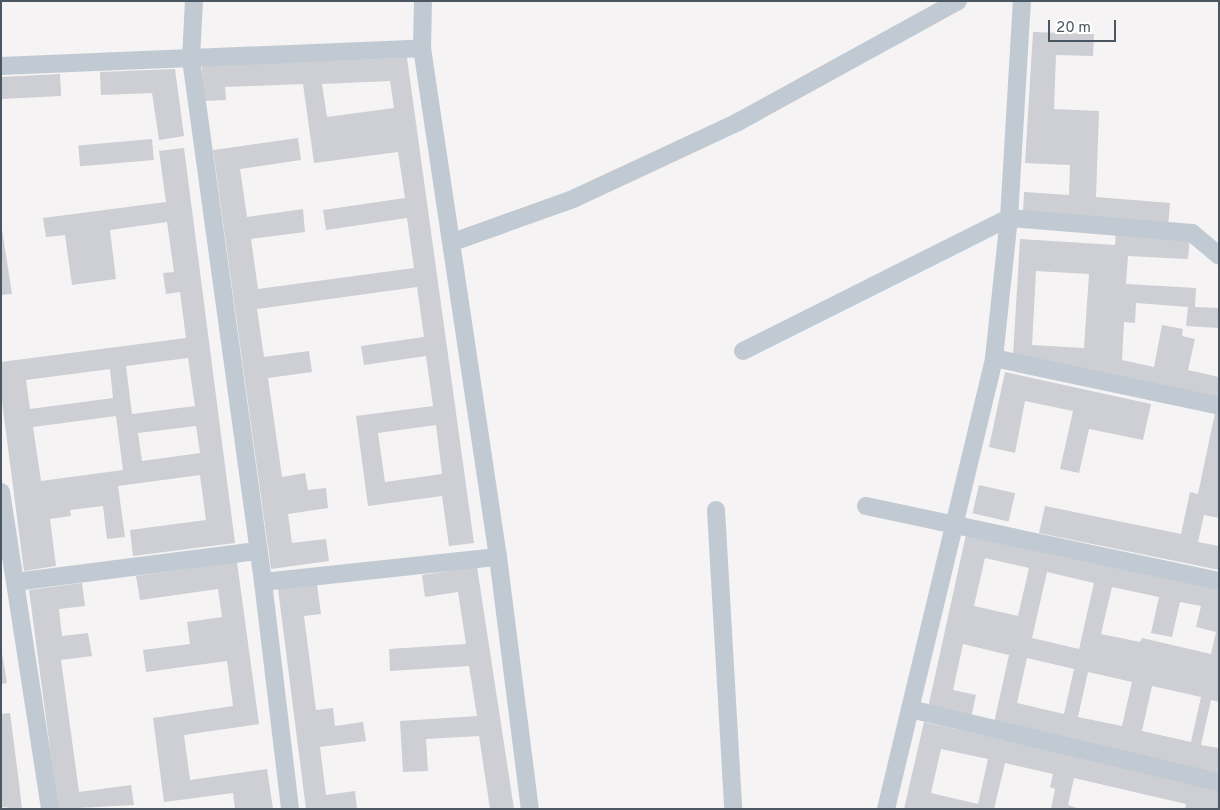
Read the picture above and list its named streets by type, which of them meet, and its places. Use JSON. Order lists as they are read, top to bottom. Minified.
{"scale_bar":"20 m"}
